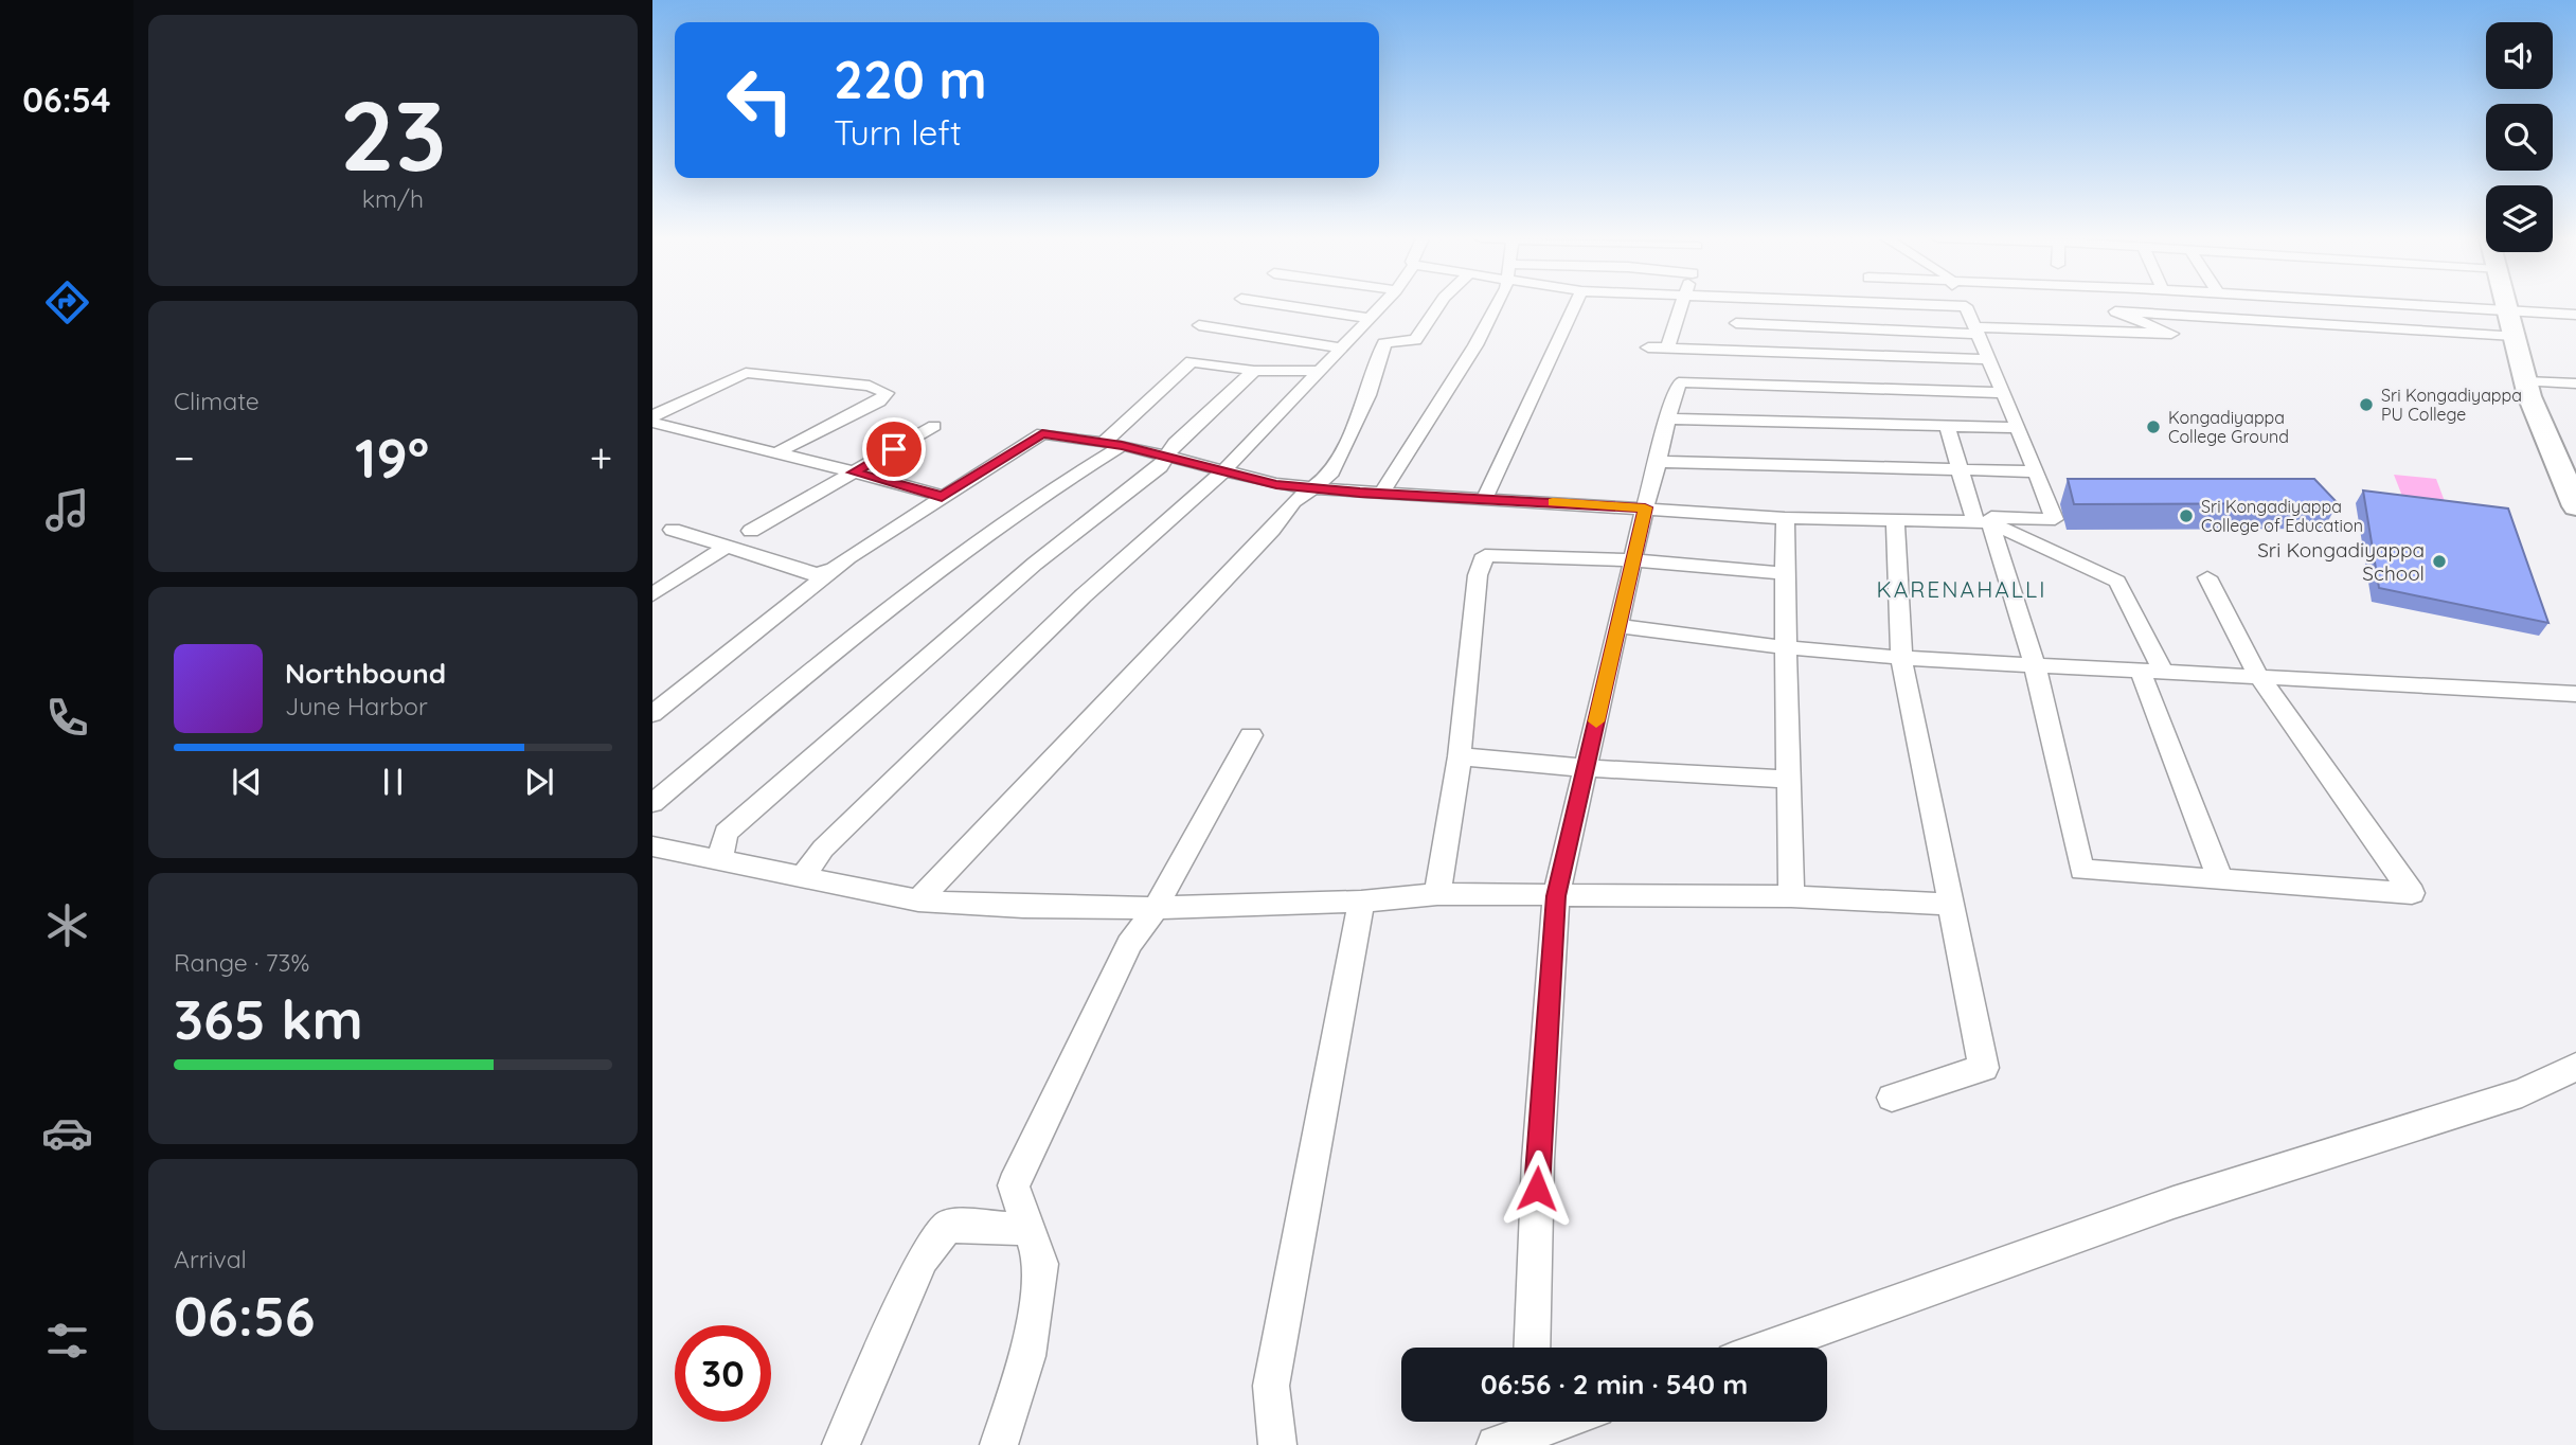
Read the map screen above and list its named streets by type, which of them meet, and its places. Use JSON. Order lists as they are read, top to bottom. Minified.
{"districts":["KARENAHALLI"],"places":["Sri Kongadiyappa PU College","Kongadiyappa College Ground","Sri Kongadiyappa College of Education","Sri Kongadiyappa School"],"page":{"tabs":"06:54","tile":[["23","km/h"],"Climate",["Range · 73%","365 km"],["Arrival","06:56"]],"turn":["220 m","Turn left"],"heat":["−","19°","+"],"song":["Northbound","June Harbor"],"limit":"30","trip":"06:56 · 2 min · 540 m"}}
